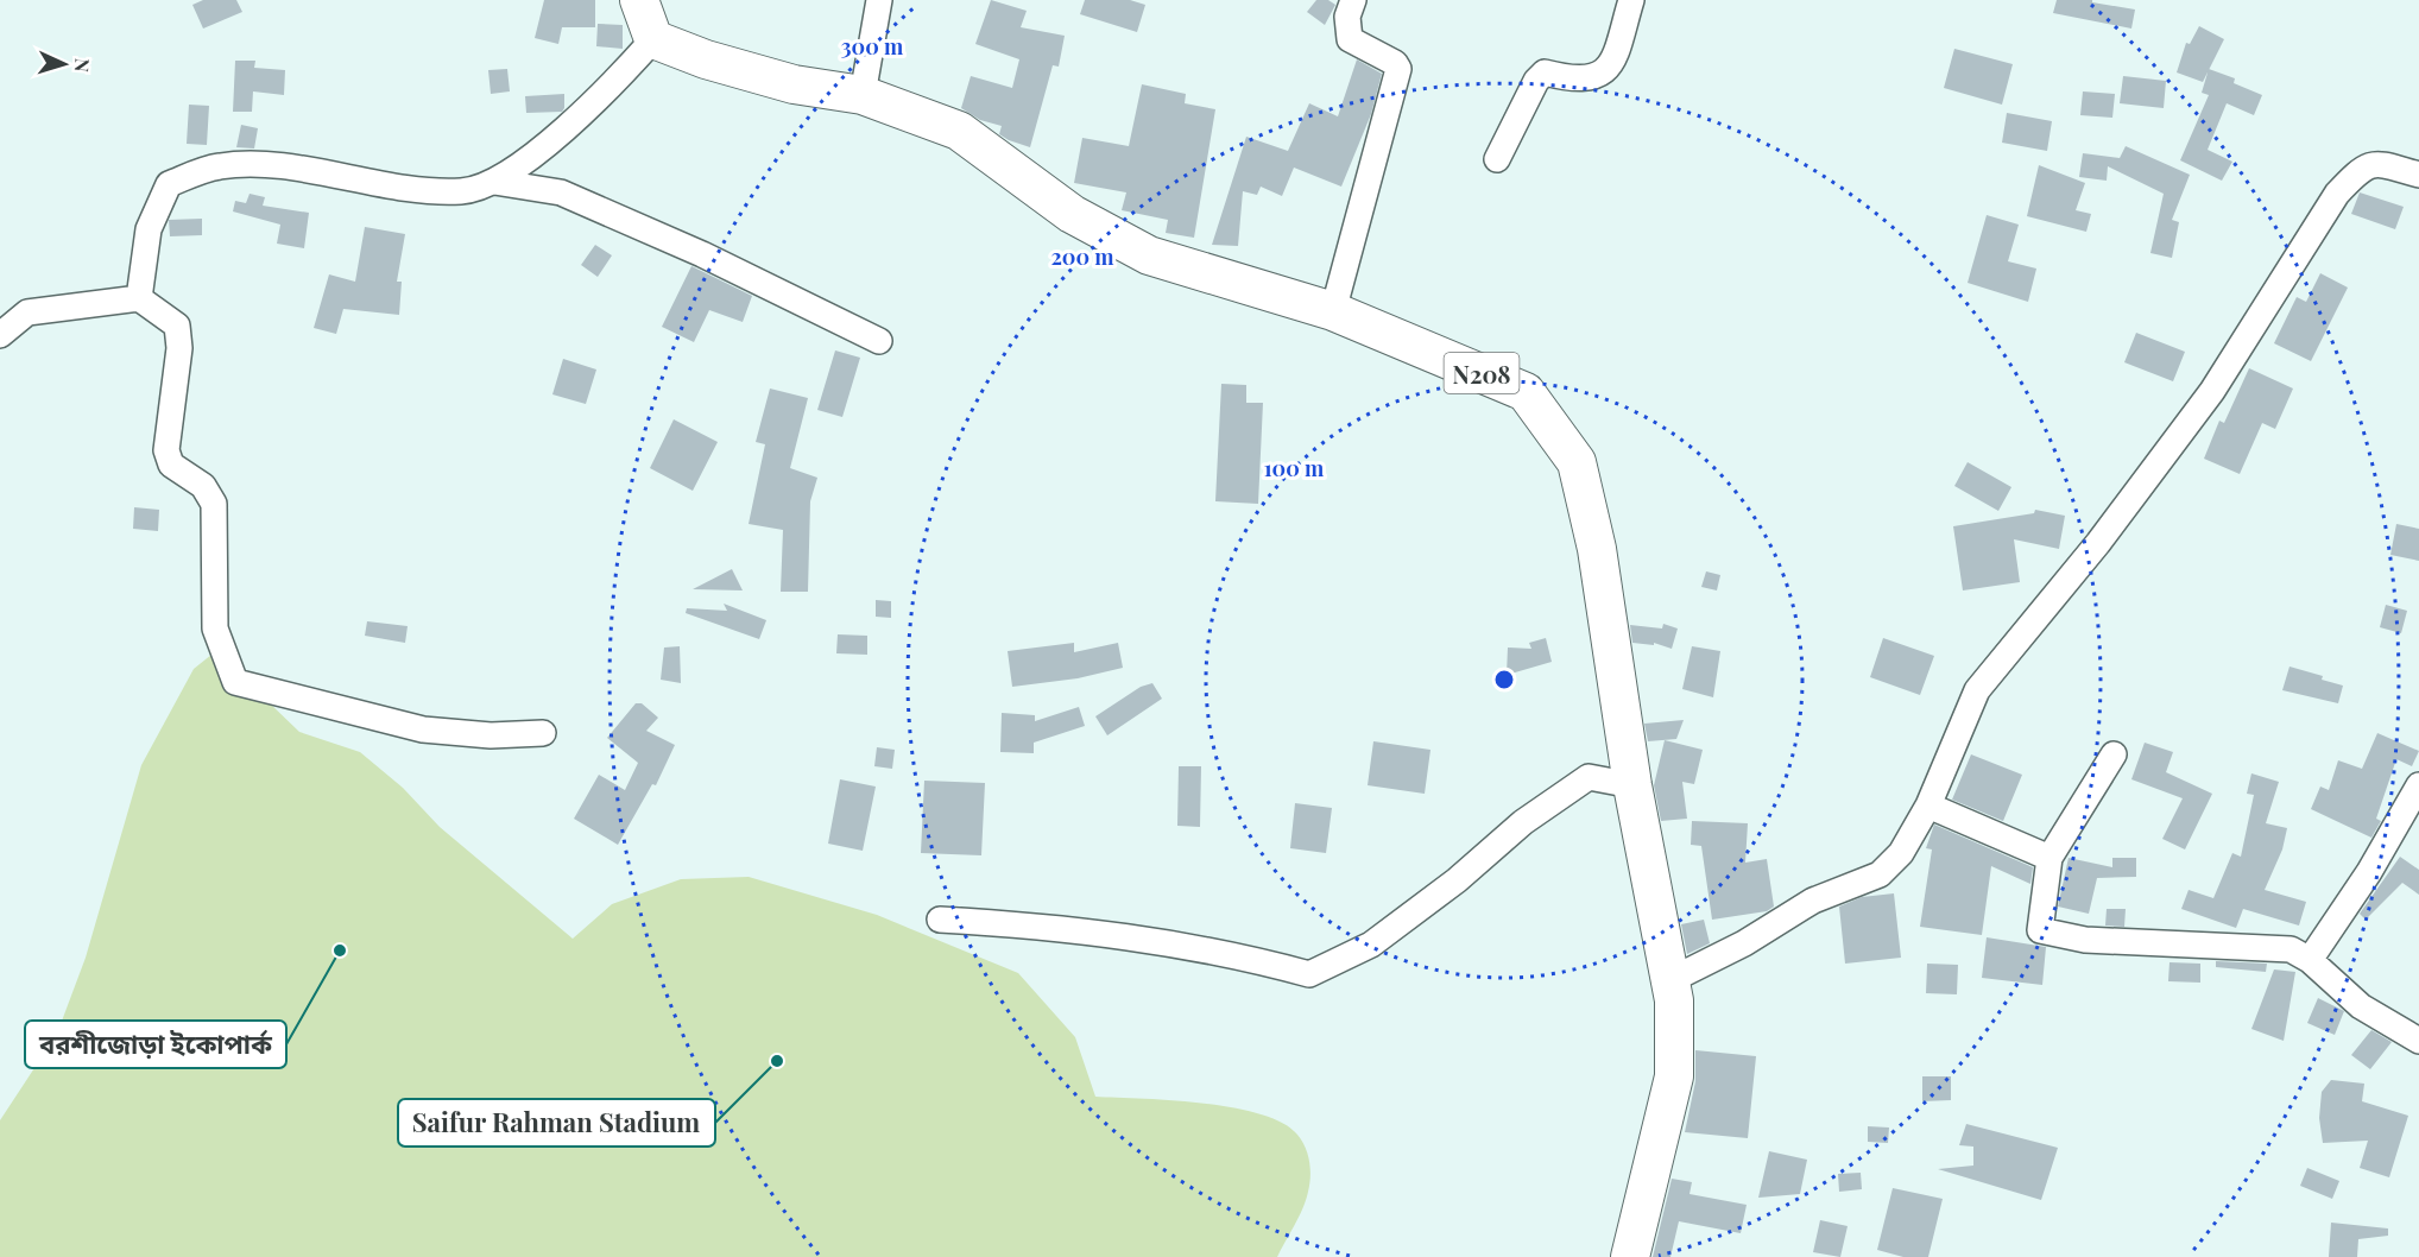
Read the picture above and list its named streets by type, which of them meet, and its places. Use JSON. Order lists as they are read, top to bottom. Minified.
{"streets":{"highway":["N208"]},"places":["বরশীজোড়া ইকোপার্ক","Saifur Rahman Stadium"],"north":"right","rings":["300 m","200 m","100 m"]}
